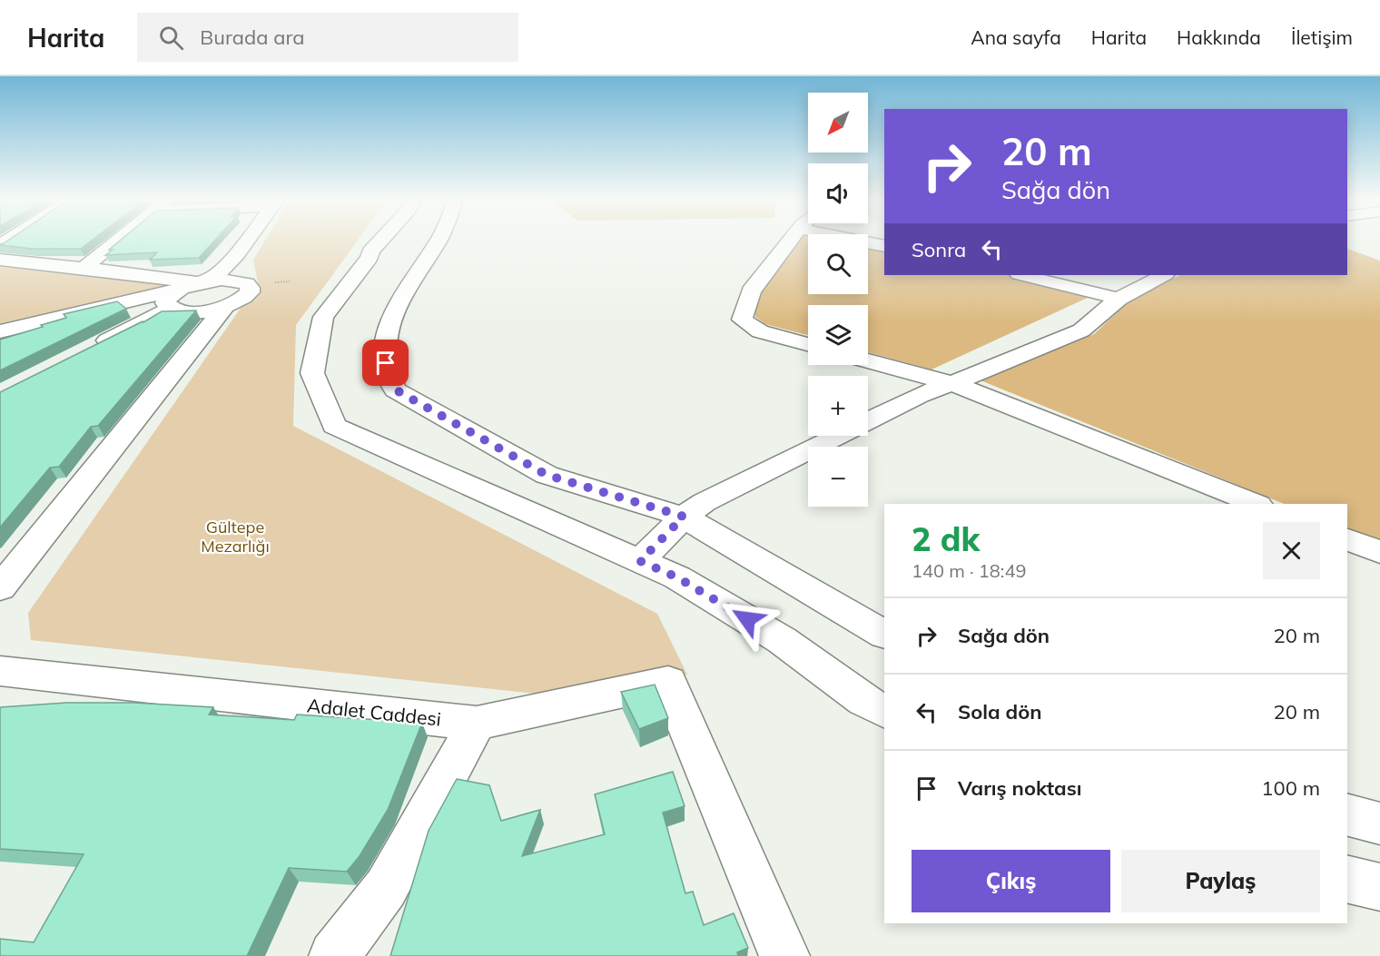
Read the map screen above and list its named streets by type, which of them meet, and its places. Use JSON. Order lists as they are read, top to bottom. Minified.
{"streets":{"street":["Adalet Caddesi"]},"parks":["Gültepe Mezarlığı"],"north":"bottom left","page":{"header":"Harita","search":"Burada ara","nav":["Ana sayfa","Harita","Hakkında","İletişim"],"map_buttons":["+","−"],"turn":["20 m","Sağa dön"],"then":"Sonra","heading":["2 dk","140 m · 18:49"],"list":[{"name":"Sağa dön","value":"20 m"},{"name":"Sola dön","value":"20 m"},{"name":"Varış noktası","value":"100 m"}],"buttons":["Çıkış","Paylaş"]}}
